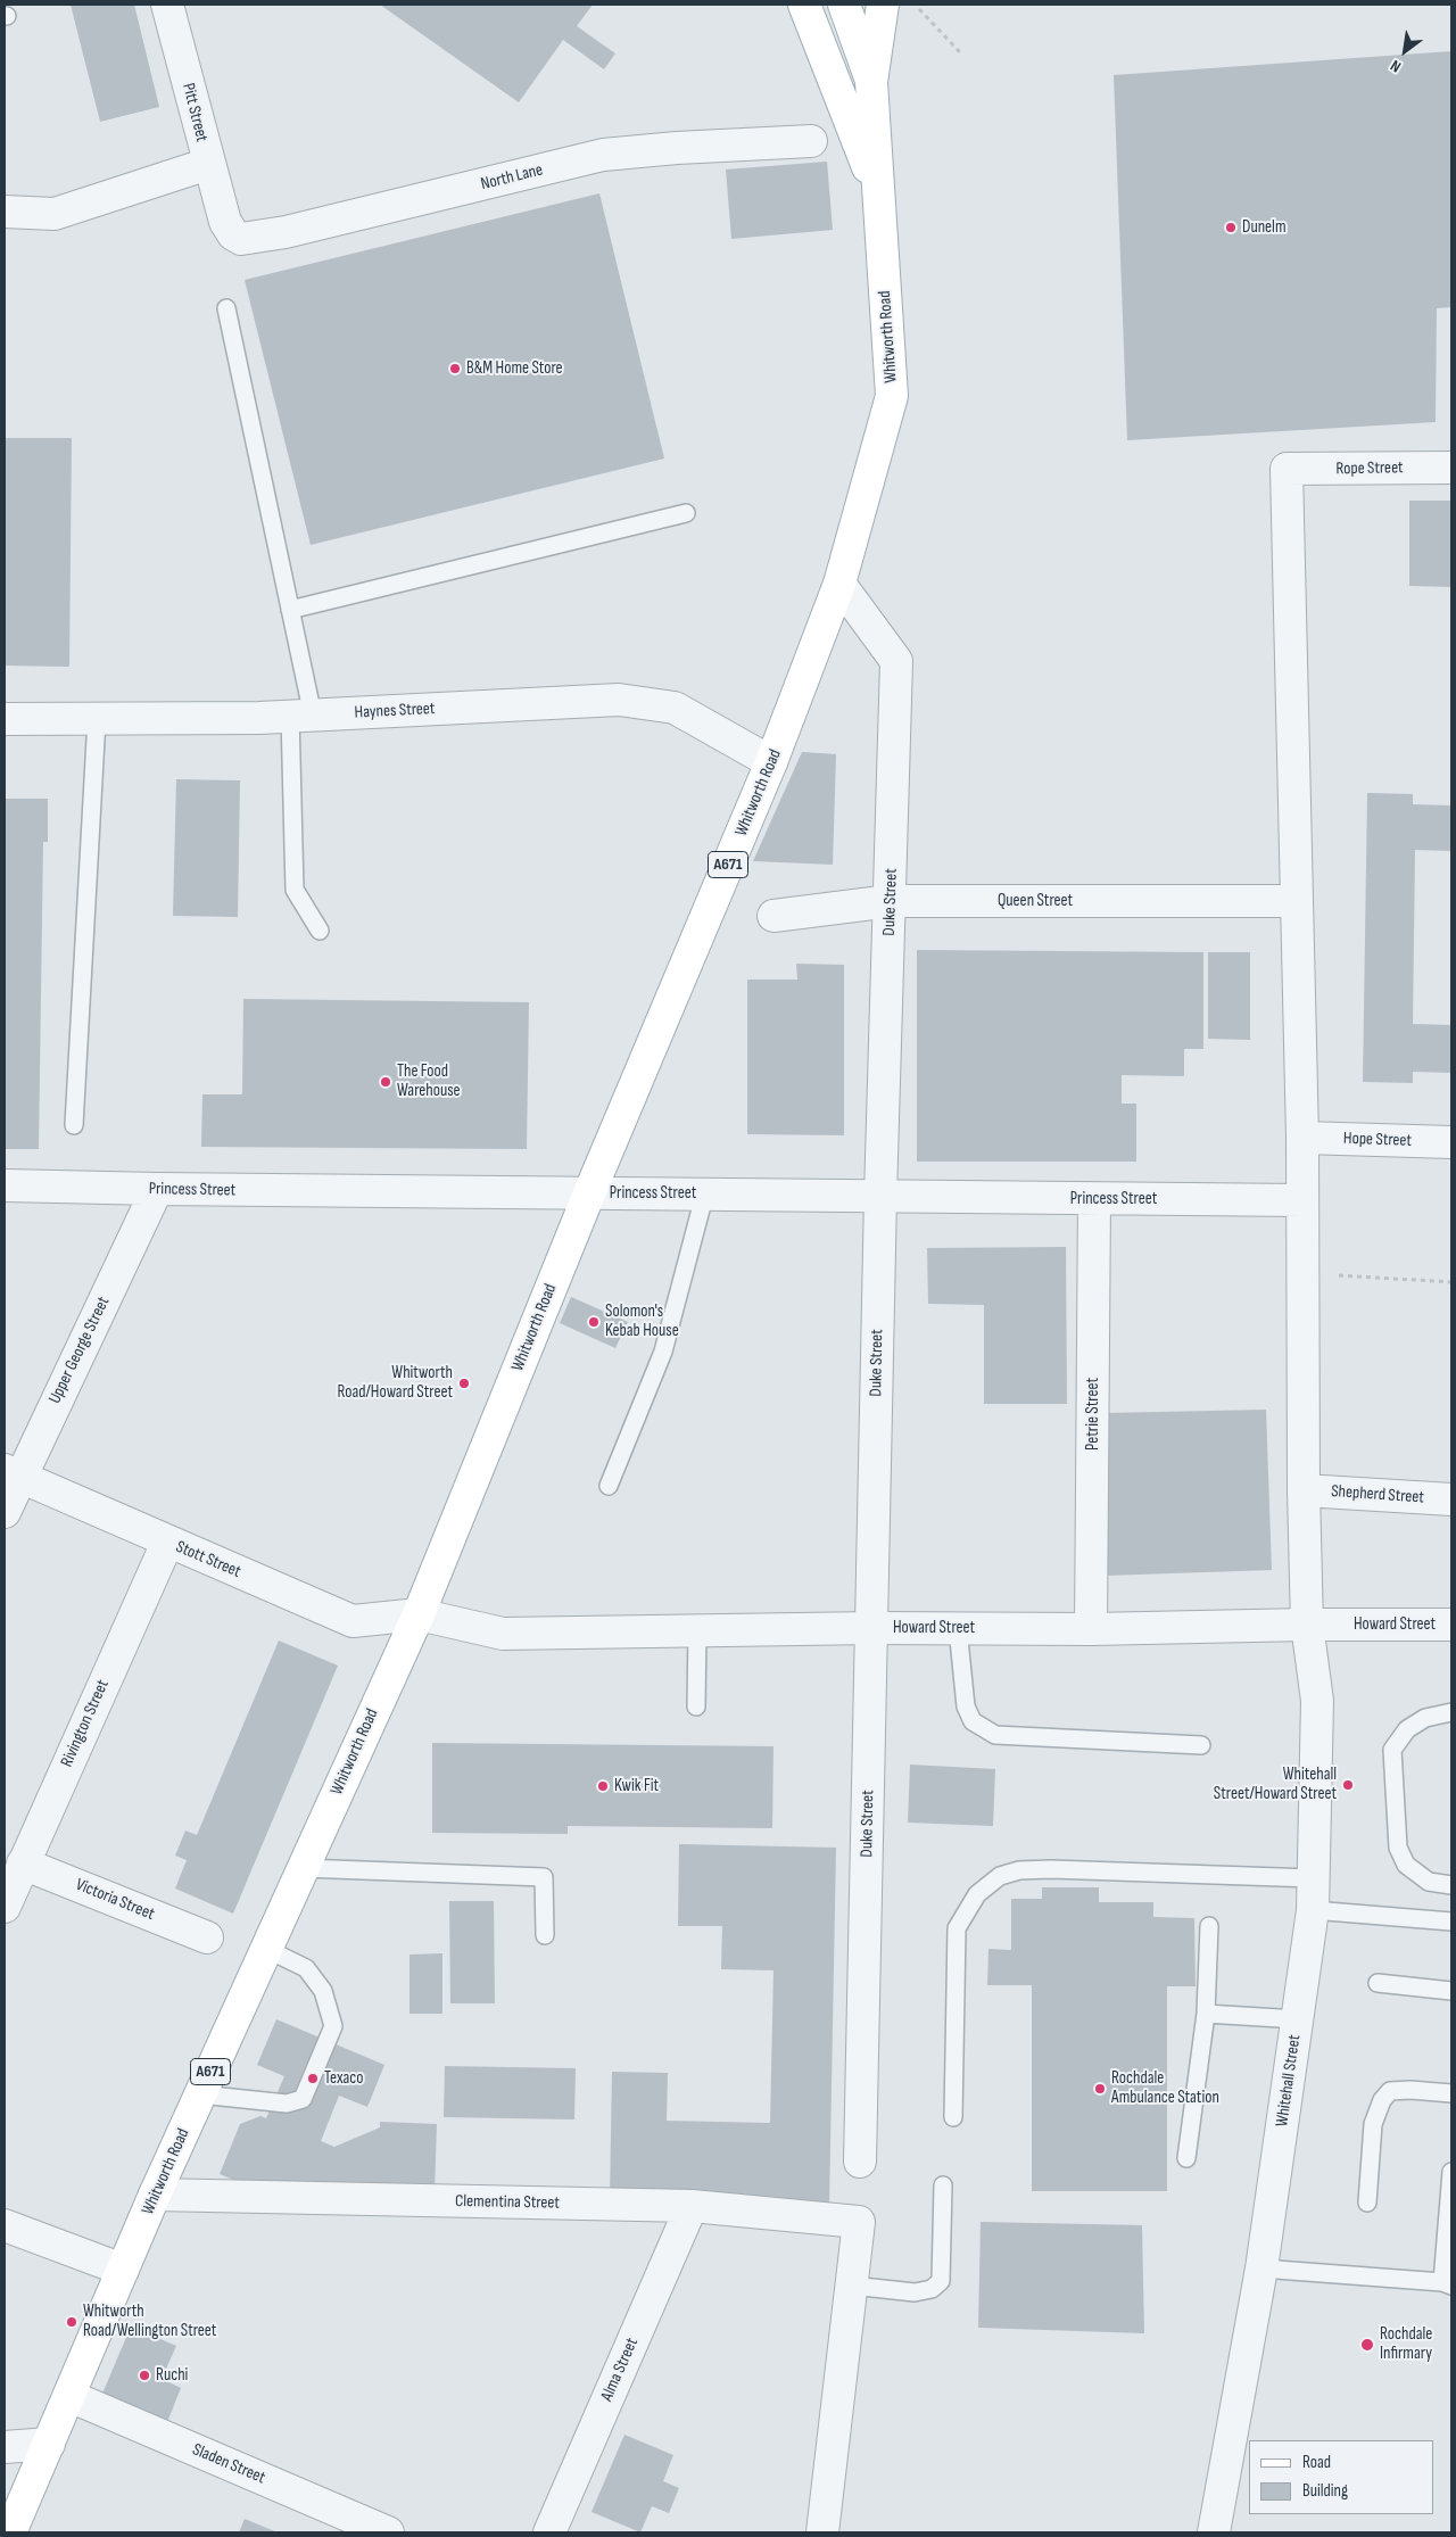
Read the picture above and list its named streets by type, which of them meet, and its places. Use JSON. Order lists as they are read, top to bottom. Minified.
{"streets":{"main road":["Whitworth Road","A671"],"street":["Pitt Street","North Lane","Rope Street","Haynes Street","Queen Street","Duke Street","Hope Street","Princess Street","Upper George Street","Petrie Street","Shepherd Street","Stott Street","Howard Street","Rivington Street","Victoria Street","Whitehall Street","Clementina Street","Alma Street","Sladen Street"]},"crossings":[["Pitt Street","North Lane"],["Whitworth Road","Haynes Street"],["Whitworth Road","Duke Street"],["Whitworth Road","Princess Street"],["Whitworth Road","Stott Street"],["Whitworth Road","Howard Street"],["Whitworth Road","Clementina Street"],["Whitworth Road","Sladen Street"],["Rope Street","Whitehall Street"],["Queen Street","Duke Street"],["Queen Street","Whitehall Street"],["Duke Street","Princess Street"],["Duke Street","Howard Street"],["Hope Street","Whitehall Street"],["Princess Street","Upper George Street"],["Princess Street","Petrie Street"],["Princess Street","Whitehall Street"],["Upper George Street","Stott Street"],["Petrie Street","Howard Street"],["Shepherd Street","Whitehall Street"],["Stott Street","Howard Street"],["Stott Street","Rivington Street"],["Howard Street","Whitehall Street"],["Rivington Street","Victoria Street"],["Clementina Street","Alma Street"]],"places":["Dunelm","B&M Home Store","The Food Warehouse","Solomon's Kebab House","Whitworth Road/Howard Street","Whitehall Street/Howard Street","Kwik Fit","Texaco","Rochdale Ambulance Station","Whitworth Road/Wellington Street","Rochdale Infirmary","Ruchi"],"legend":["Road","Building"],"north":"bottom left"}
